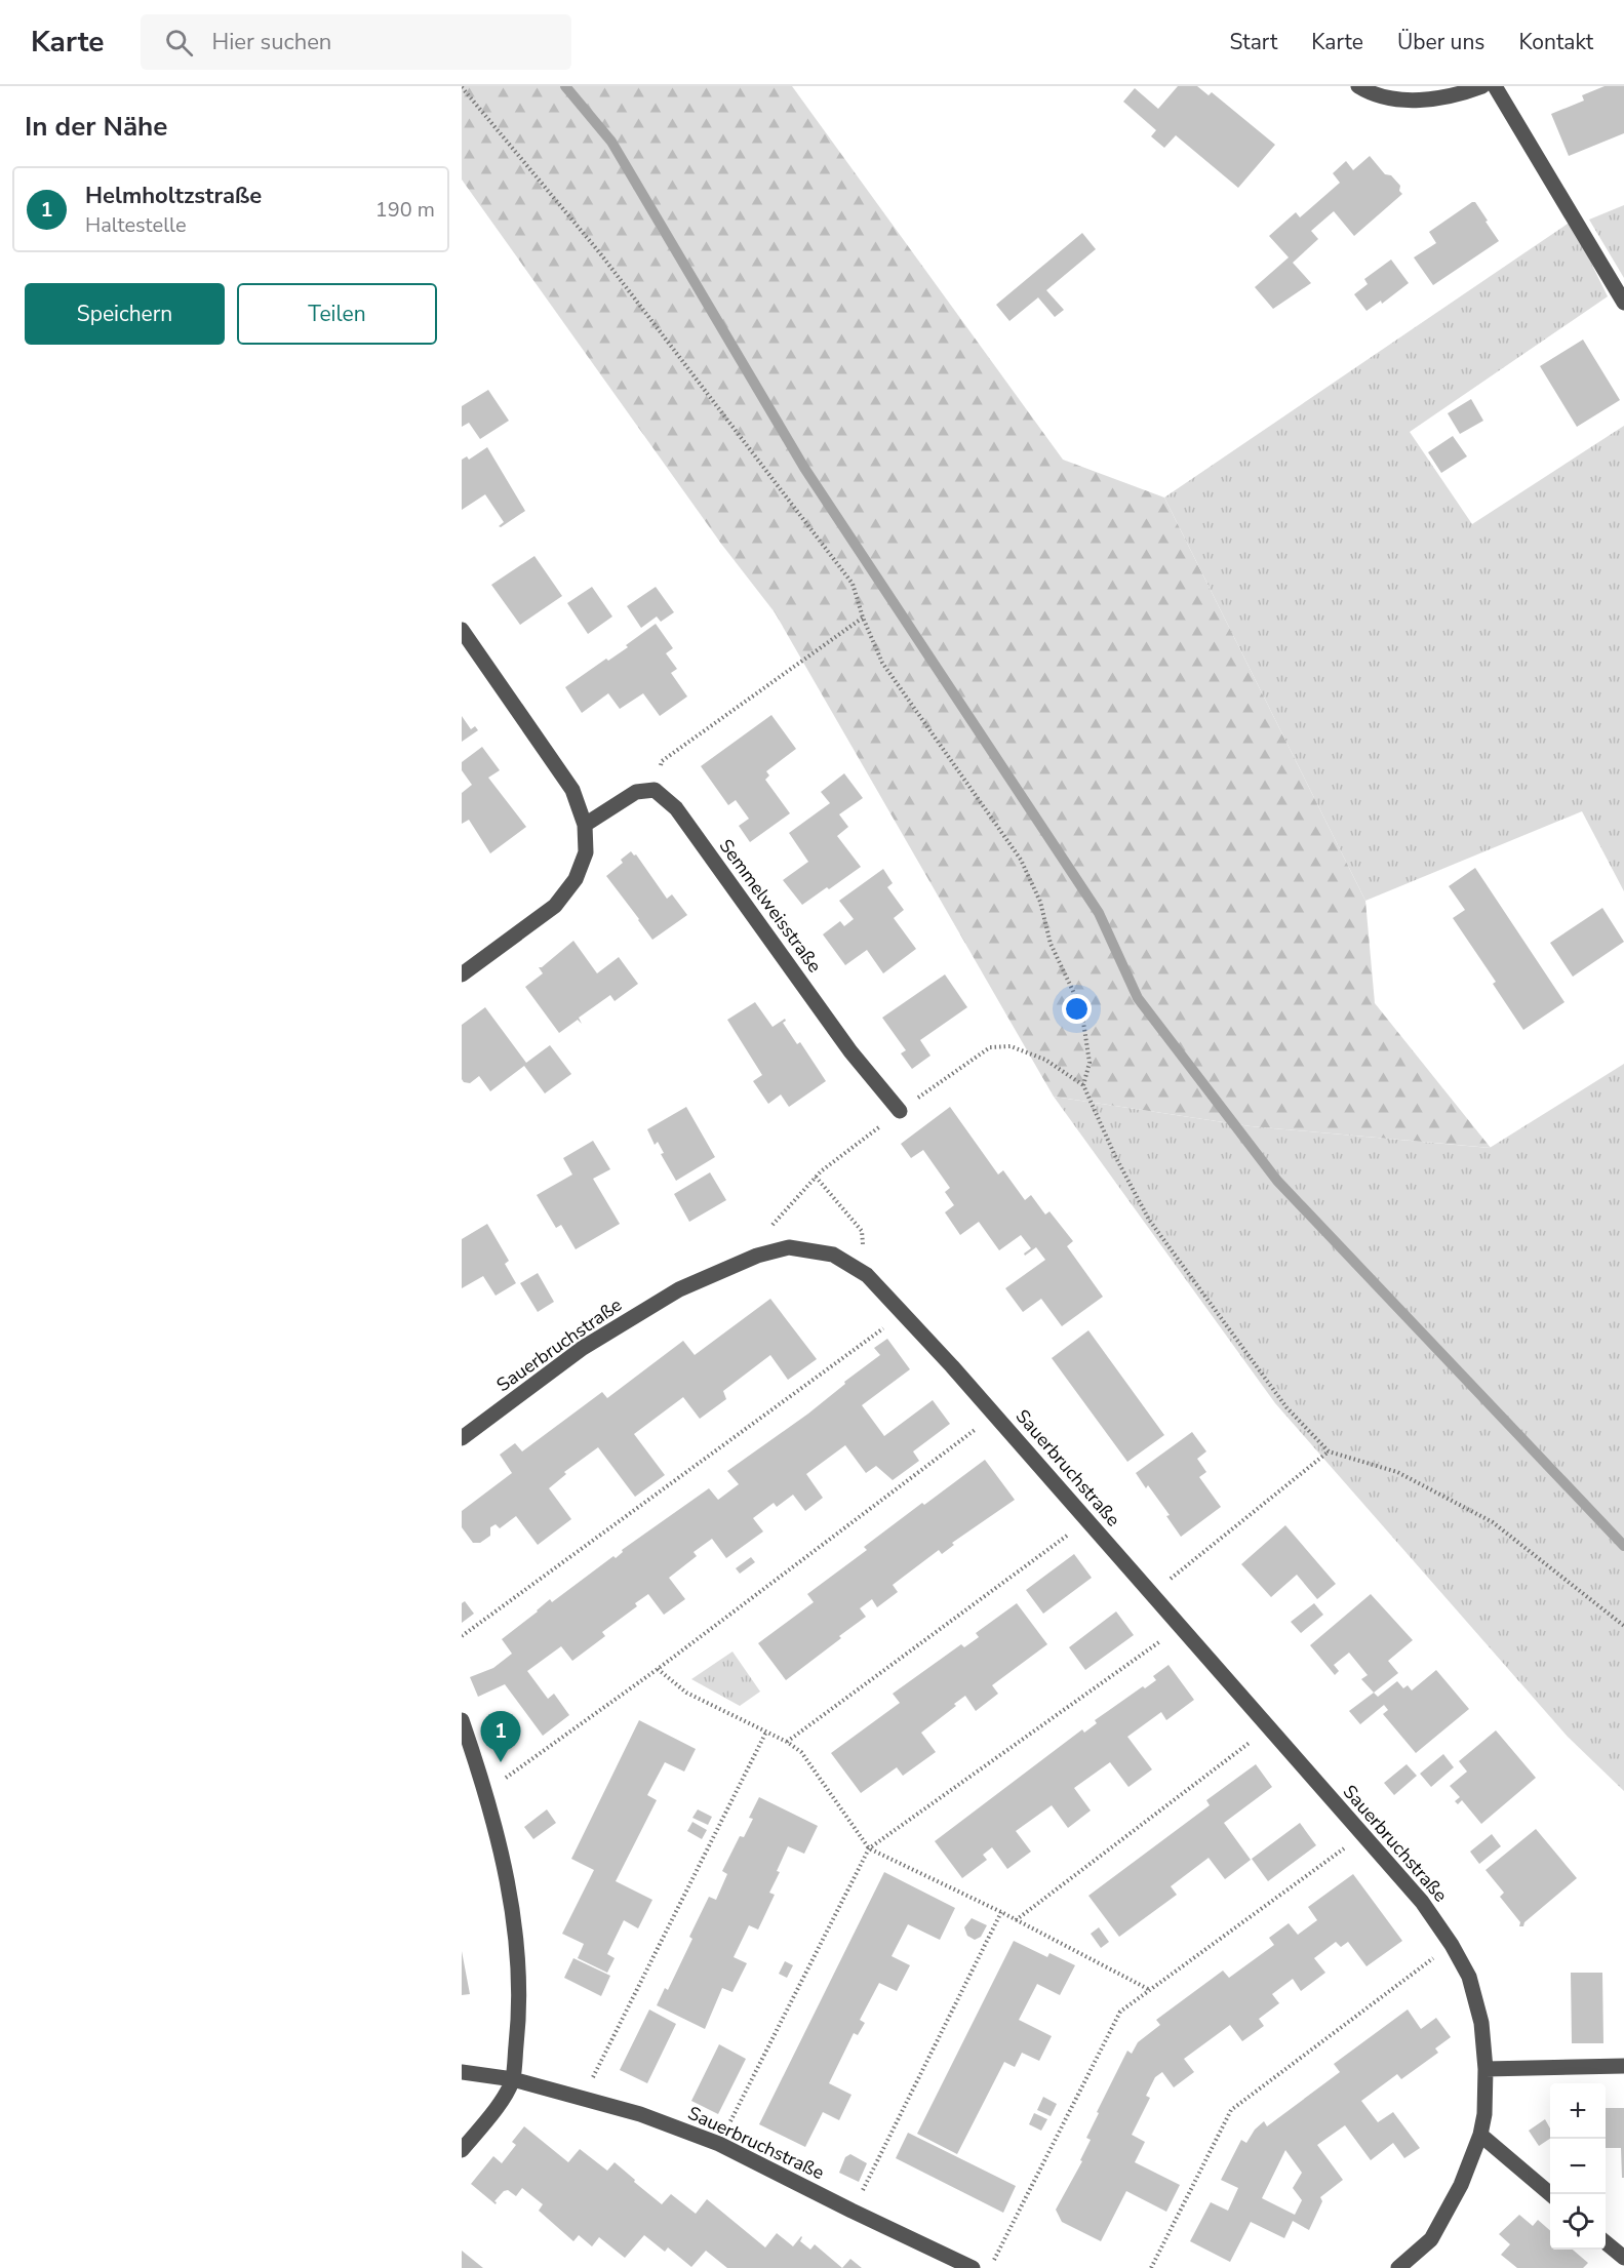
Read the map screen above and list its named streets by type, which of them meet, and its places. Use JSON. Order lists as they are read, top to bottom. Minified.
{"streets":{"street":["Semmelweisstraße","Sauerbruchstraße"]},"page":{"header":"Karte","search":"Hier suchen","nav":["Start","Karte","Über uns","Kontakt"],"heading":"In der Nähe","list":[{"mark":"1","name":"Helmholtzstraße","note":"Haltestelle","value":"190 m"}],"buttons":["Speichern","Teilen"],"pins":"1","map_buttons":["+","−"]}}
